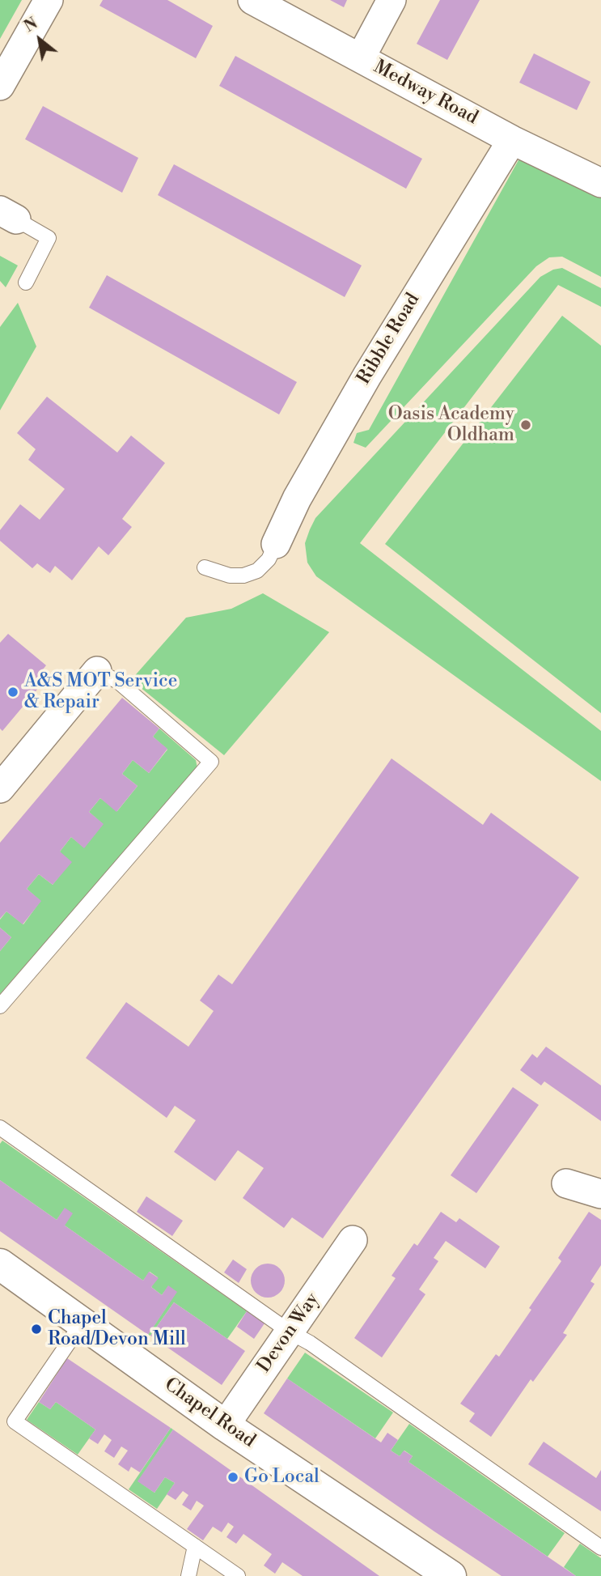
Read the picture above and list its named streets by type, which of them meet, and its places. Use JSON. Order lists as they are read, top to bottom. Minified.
{"streets":{"street":["Medway Road","Ribble Road","Devon Way","Chapel Road"]},"crossings":[["Medway Road","Ribble Road"],["Devon Way","Chapel Road"]],"places":["Oasis Academy Oldham","A&S MOT Service & Repair","Chapel Road/Devon Mill","Go Local"],"north":"top left"}
